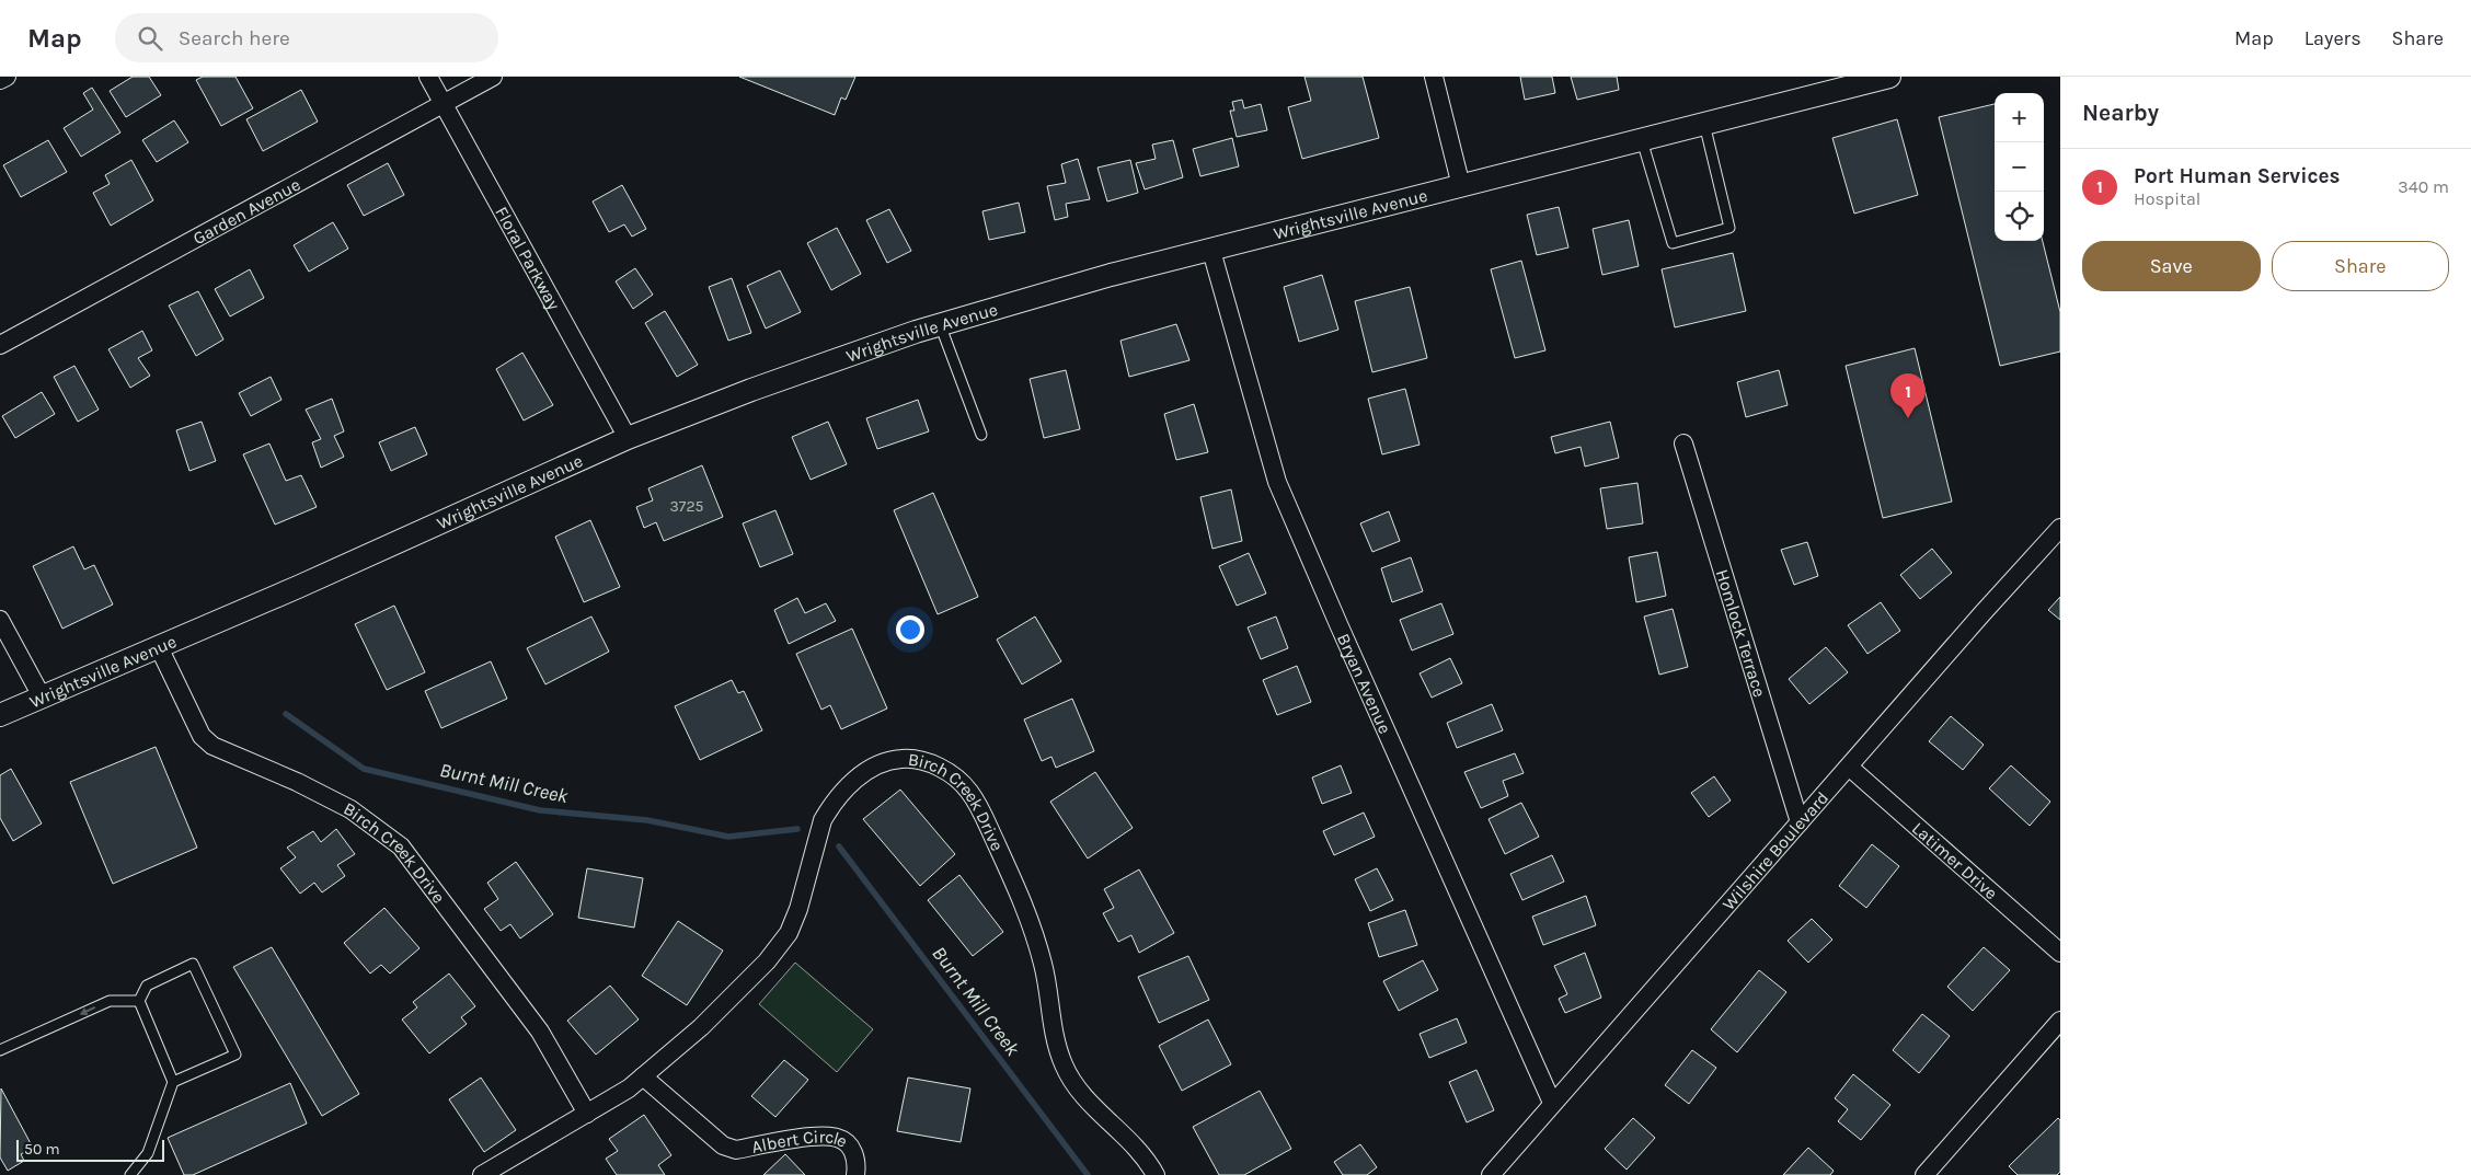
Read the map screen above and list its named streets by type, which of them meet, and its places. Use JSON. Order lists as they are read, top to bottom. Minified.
{"streets":{"street":["Garden Avenue","Wrightsville Avenue","Floral Parkway","Homlock Terrace","Bryan Avenue","Birch Creek Drive","Wilshire Boulevard","Latimer Drive","Albert Circle"]},"crossings":[["Garden Avenue","Floral Parkway"],["Wrightsville Avenue","Floral Parkway"],["Wrightsville Avenue","Bryan Avenue"],["Wrightsville Avenue","Birch Creek Drive"],["Homlock Terrace","Wilshire Boulevard"],["Bryan Avenue","Wilshire Boulevard"],["Birch Creek Drive","Albert Circle"],["Wilshire Boulevard","Latimer Drive"]],"water":["Burnt Mill Creek"],"house_numbers":["3725"],"scale_bar":"50 m","page":{"header":"Map","search":"Search here","nav":["Map","Layers","Share"],"heading":"Nearby","map_buttons":["+","−"],"list":[{"mark":"1","name":"Port Human Services","note":"Hospital","value":"340 m"}],"buttons":["Save","Share"],"pins":"1","scale":"50 m"}}
